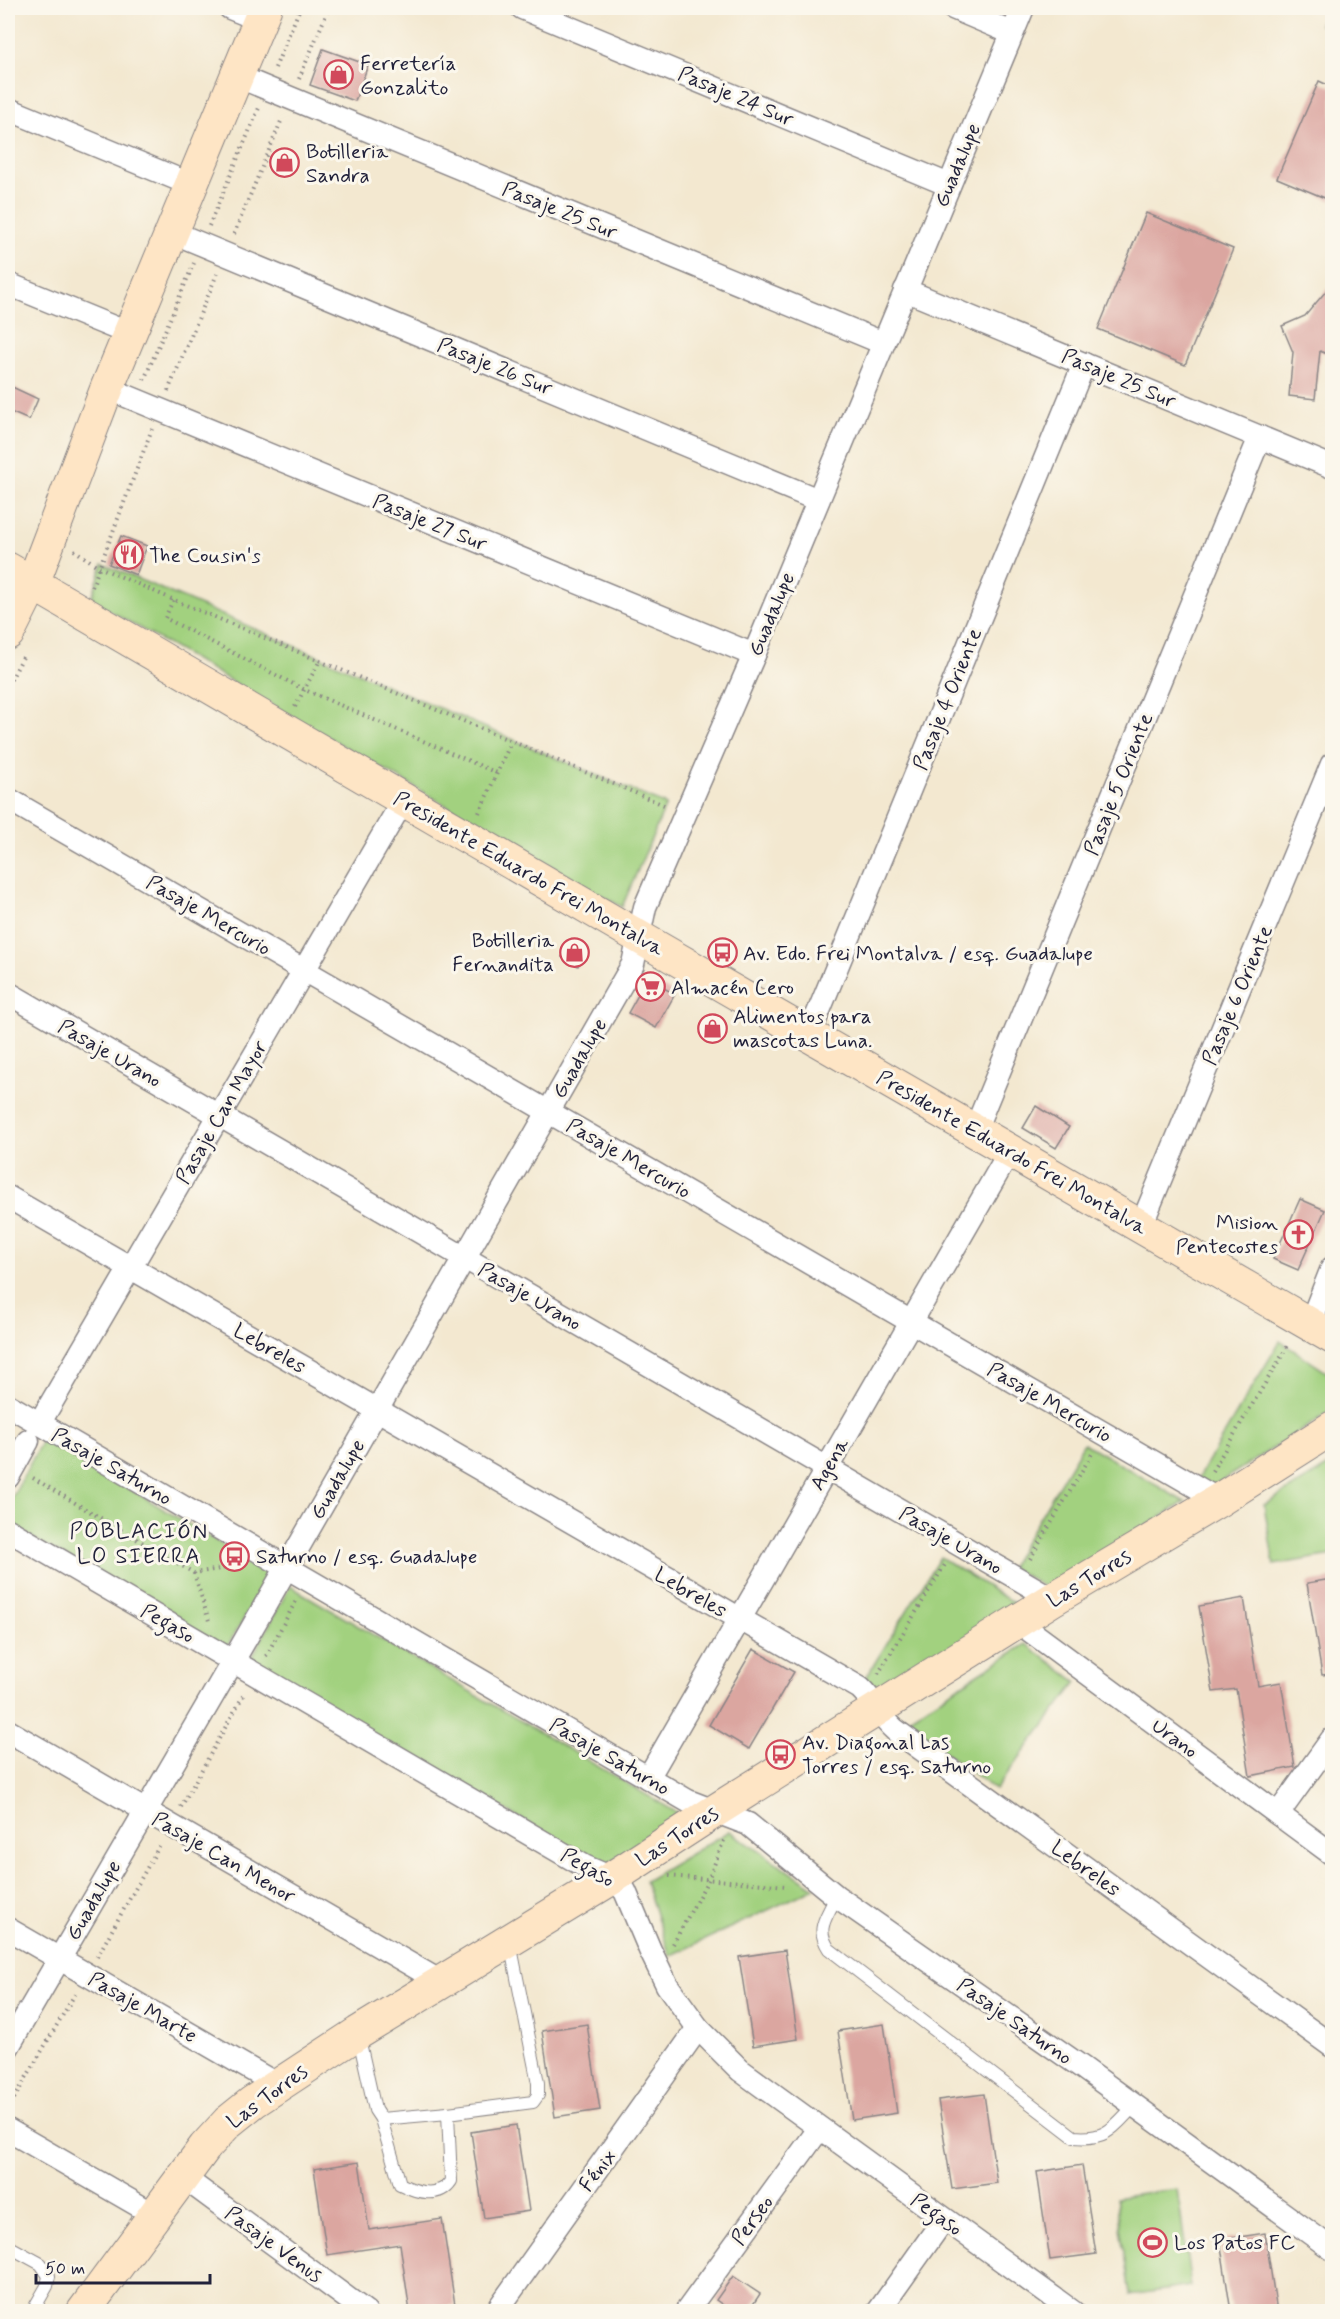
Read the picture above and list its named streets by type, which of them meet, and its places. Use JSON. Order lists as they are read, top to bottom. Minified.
{"streets":{"street":["Pasaje 24 Sur","Guadalupe","Pasaje 25 Sur","Pasaje 26 Sur","Pasaje 27 Sur","Pasaje 4 Oriente","Pasaje 5 Oriente","Presidente Eduardo Frei Montalva","Pasaje Mercurio","Pasaje 6 Oriente","Pasaje Urano","Pasaje Can Mayor","Lebreles","Agena","Pasaje Saturno","Las Torres","Pegaso","Urano","Pasaje Can Menor","Pasaje Marte","Fénix","Perseo","Pasaje Venus"]},"crossings":[["Pasaje 24 Sur","Guadalupe"],["Guadalupe","Pasaje 25 Sur"],["Guadalupe","Pasaje 26 Sur"],["Guadalupe","Pasaje 27 Sur"],["Guadalupe","Presidente Eduardo Frei Montalva"],["Guadalupe","Pasaje Mercurio"],["Guadalupe","Pasaje Urano"],["Guadalupe","Lebreles"],["Guadalupe","Pasaje Saturno"],["Guadalupe","Pegaso"],["Guadalupe","Pasaje Can Menor"],["Guadalupe","Pasaje Marte"],["Pasaje 25 Sur","Pasaje 4 Oriente"],["Pasaje 25 Sur","Pasaje 5 Oriente"],["Pasaje 4 Oriente","Presidente Eduardo Frei Montalva"],["Pasaje 5 Oriente","Presidente Eduardo Frei Montalva"],["Presidente Eduardo Frei Montalva","Pasaje 6 Oriente"],["Presidente Eduardo Frei Montalva","Pasaje Can Mayor"],["Presidente Eduardo Frei Montalva","Agena"],["Pasaje Mercurio","Pasaje Can Mayor"],["Pasaje Mercurio","Agena"],["Pasaje Mercurio","Las Torres"],["Pasaje Urano","Pasaje Can Mayor"],["Pasaje Urano","Agena"],["Pasaje Urano","Las Torres"],["Pasaje Can Mayor","Lebreles"],["Pasaje Can Mayor","Pasaje Saturno"],["Lebreles","Agena"],["Lebreles","Las Torres"],["Agena","Pasaje Saturno"],["Pasaje Saturno","Las Torres"],["Las Torres","Pegaso"],["Las Torres","Urano"],["Las Torres","Pasaje Can Menor"],["Las Torres","Pasaje Marte"],["Las Torres","Pasaje Venus"],["Pegaso","Fénix"],["Pegaso","Perseo"]],"districts":["POBLACIÓN LO SIERRA"],"places":{"shop":["Ferretería Gonzalito","Botilleria Sandra","Botilleria Fernandita","Alimentos para mascotas Luna."],"restaurant":["The Cousin's"],"bus stop":["Av. Edo. Frei Montalva / esq. Guadalupe","Saturno / esq. Guadalupe","Av. Diagonal Las Torres / esq. Saturno"],"supermarket":["Almacén Cero"],"church":["Mision Pentecostes"],"sports":["Los Patos FC"]},"scale_bar":"50 m"}
